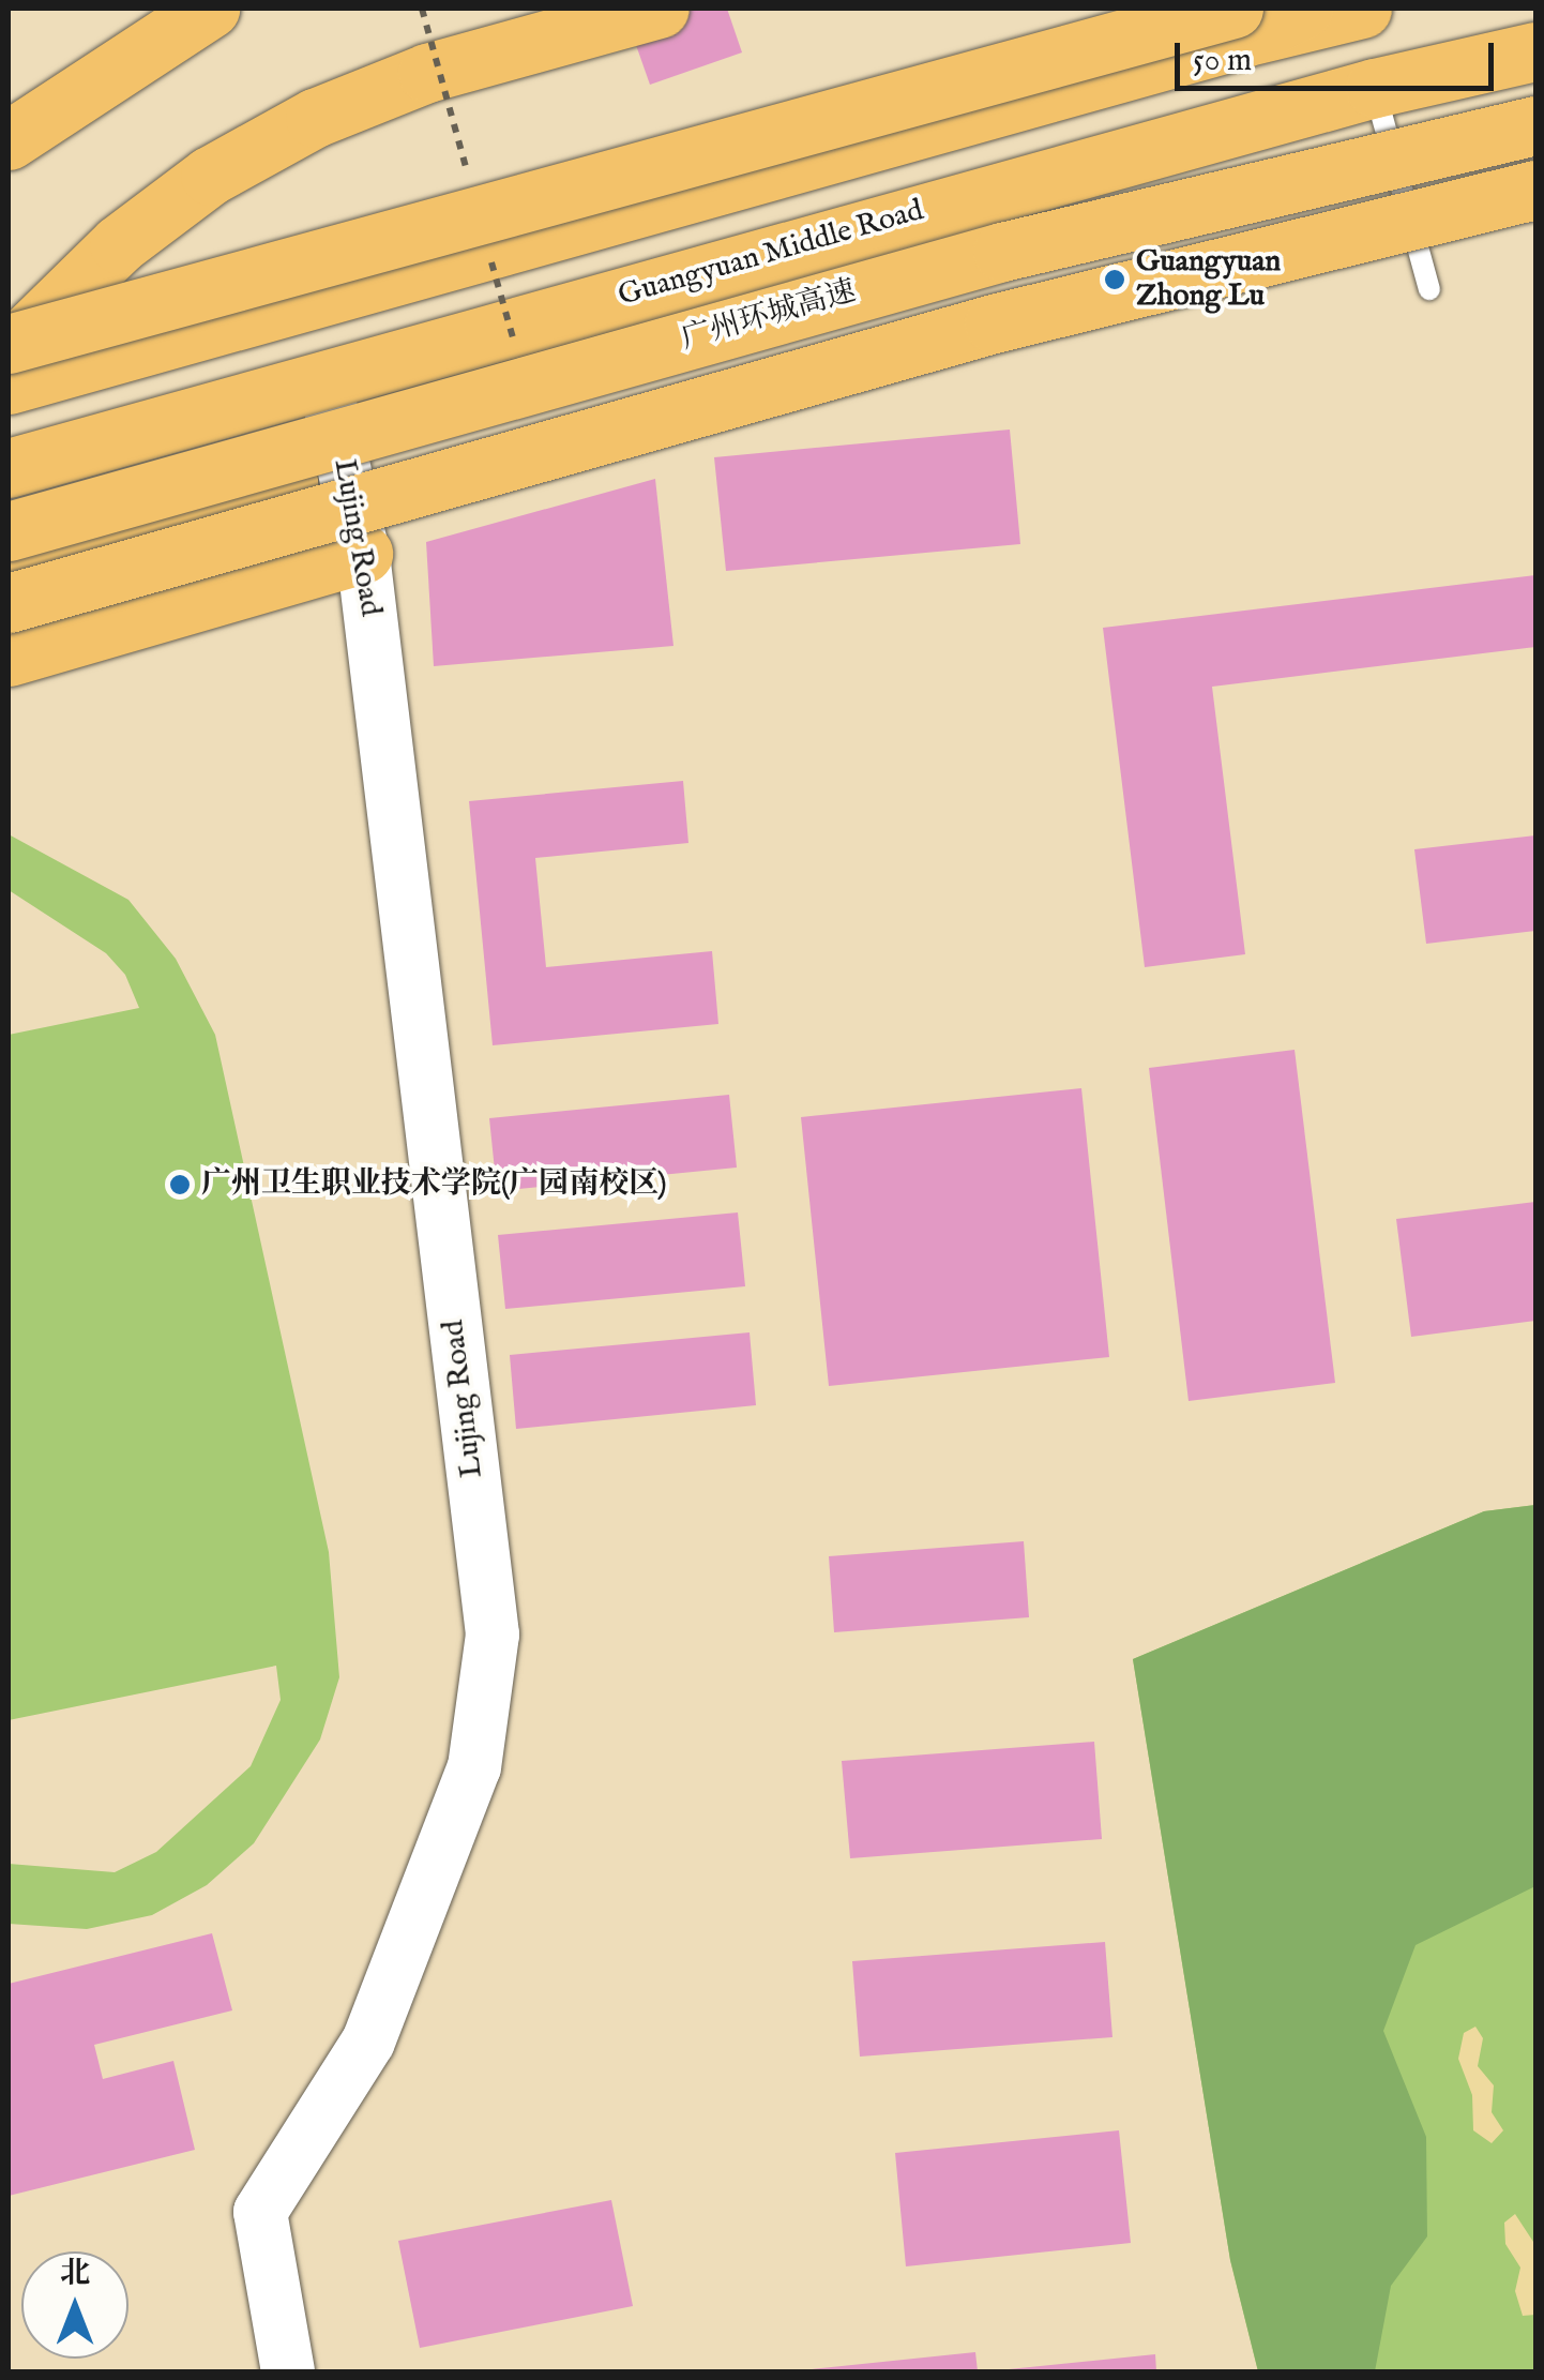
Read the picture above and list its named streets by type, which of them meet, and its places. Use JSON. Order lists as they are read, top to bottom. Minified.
{"streets":{"main road":["Guangyuan Middle Road","广州环城高速"],"street":["Lujing Road"]},"crossings":[["Guangyuan Middle Road","Lujing Road"]],"places":["Guangyuan Zhong Lu","广州卫生职业技术学院(广园南校区)"],"scale_bar":"50 m","north":"top"}
